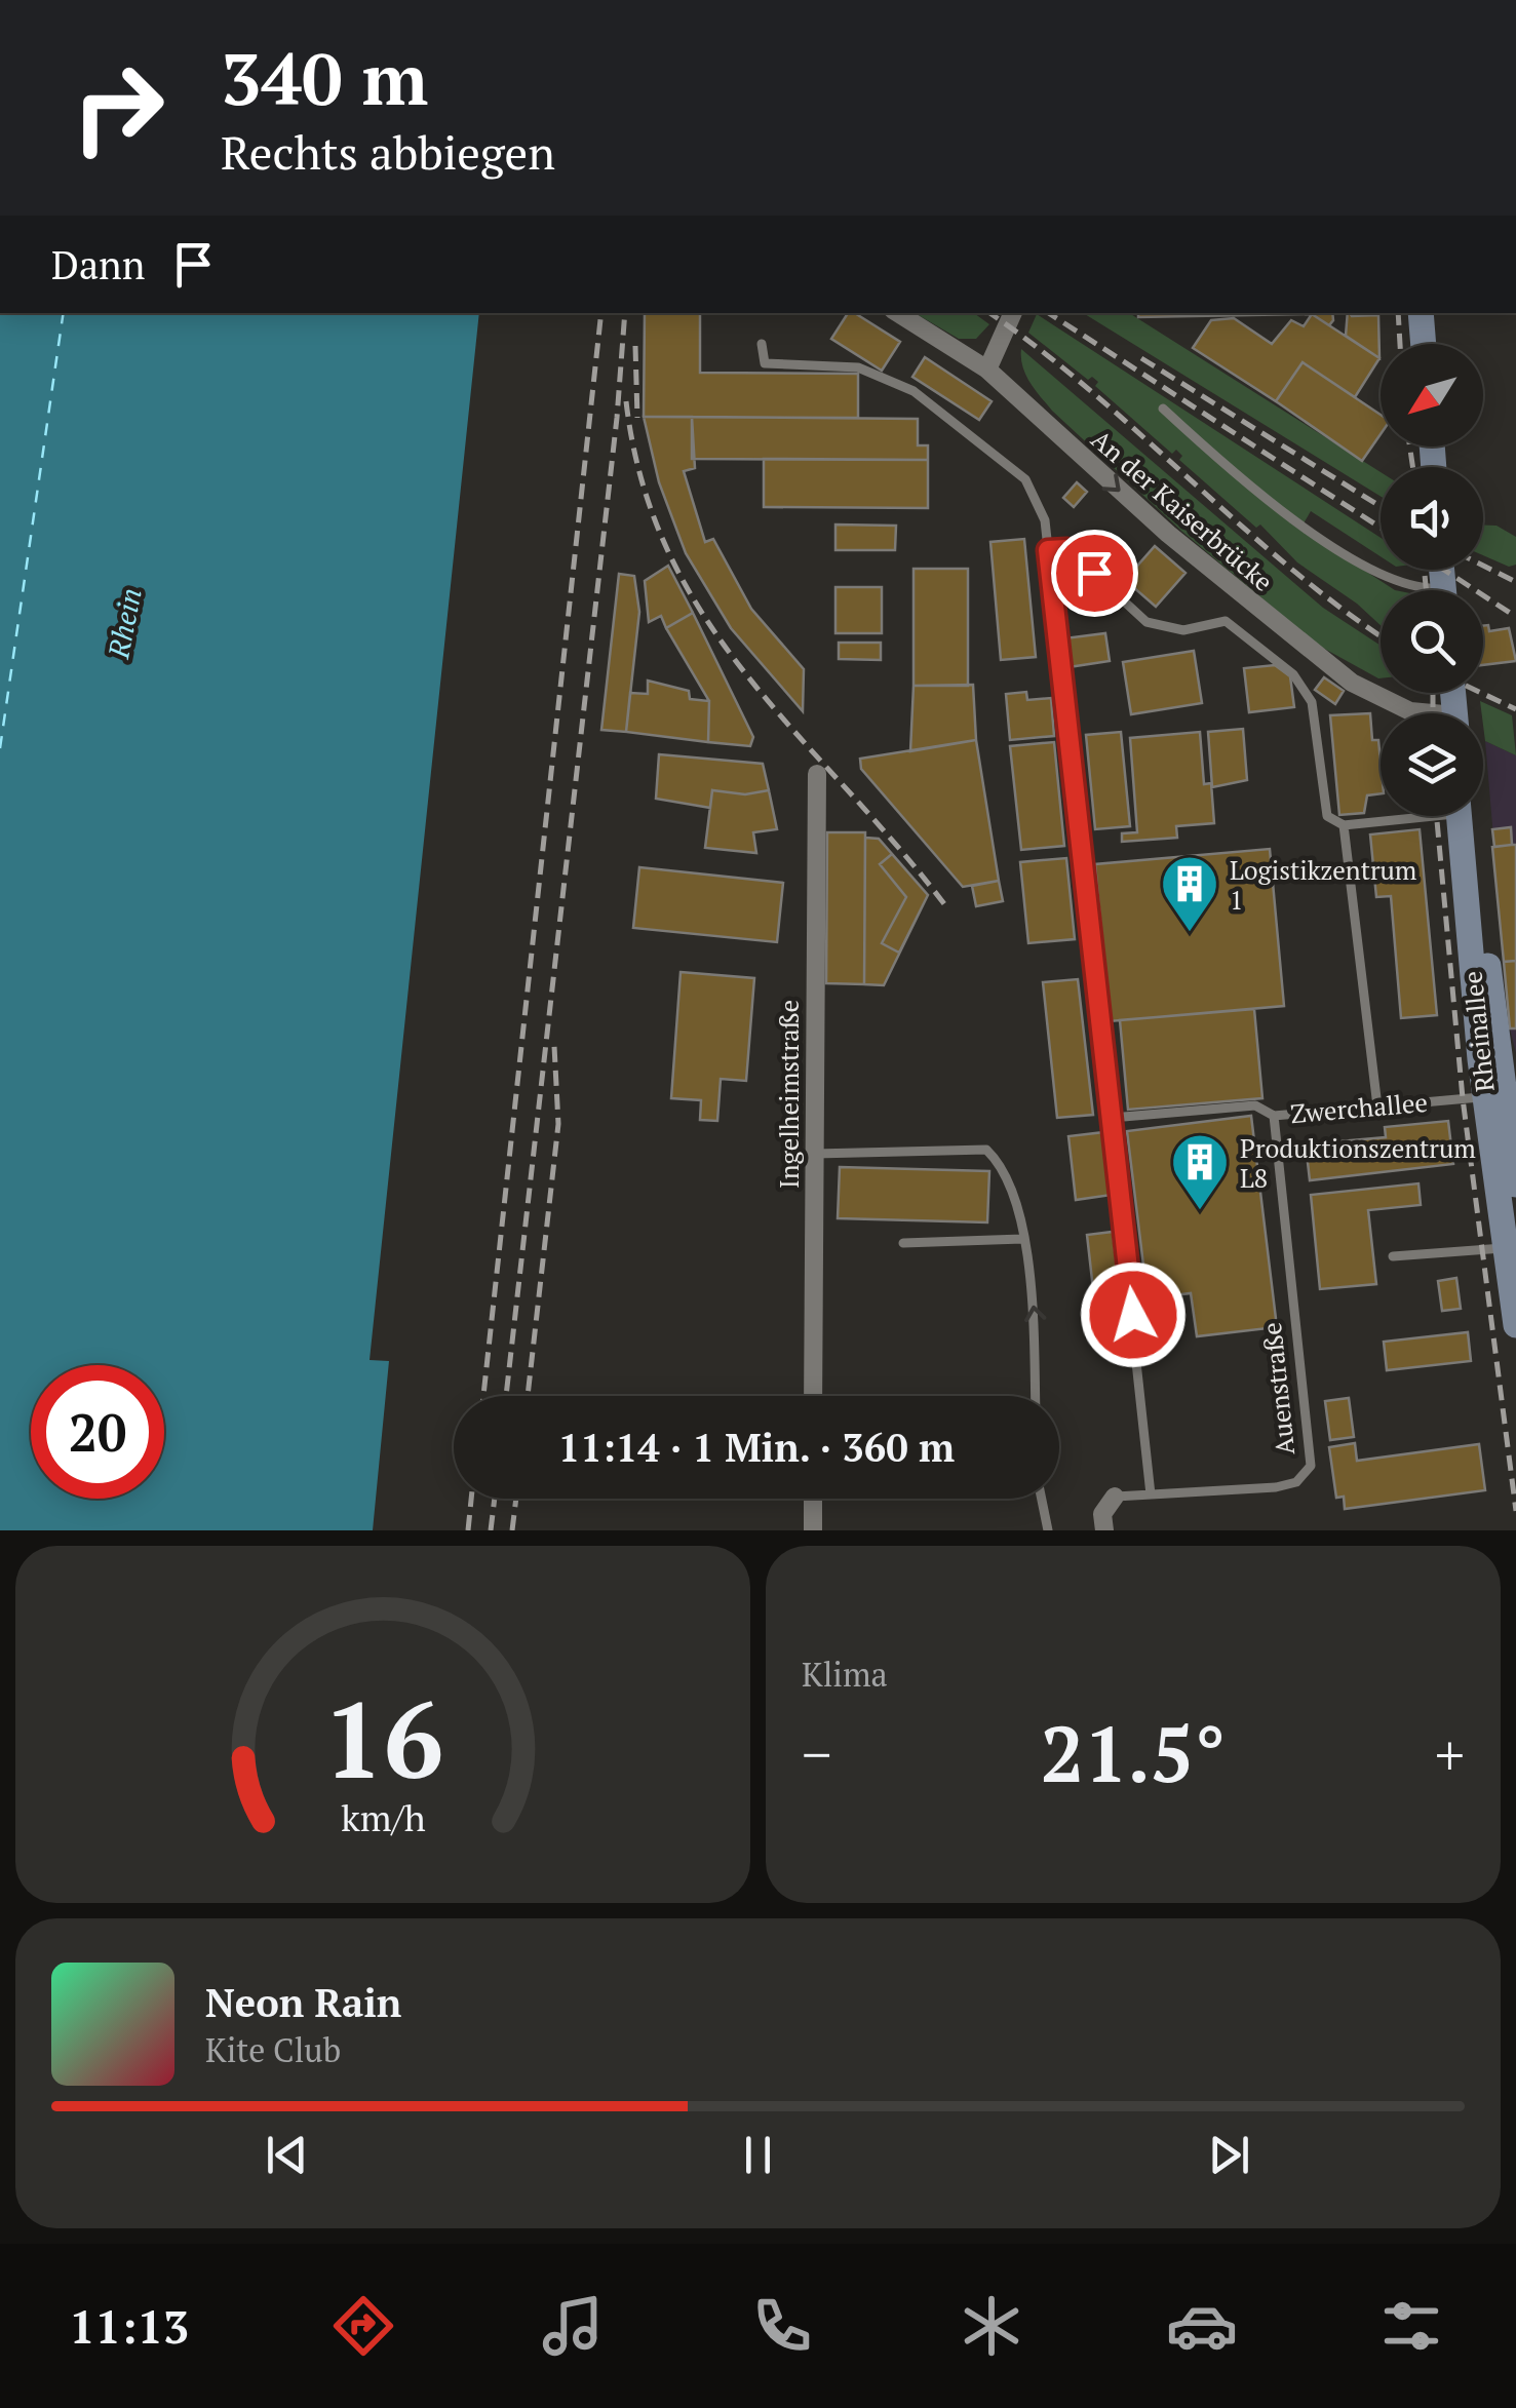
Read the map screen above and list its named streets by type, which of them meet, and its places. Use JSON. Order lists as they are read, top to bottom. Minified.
{"streets":{"main road":["Rheinallee"],"street":["An der Kaiserbrücke","Ingelheimstraße","Auenstraße"],"lane":["Zwerchallee"]},"crossings":[["Rheinallee","Zwerchallee"],["Zwerchallee","Auenstraße"]],"one_way":["An der Kaiserbrücke"],"water":["Rhein"],"places":{"building":["Logistikzentrum 1","Produktionszentrum L8"]},"north":"bottom left","page":{"turn":["340 m","Rechts abbiegen"],"then":"Dann","limit":"20","trip":"11:14 · 1 Min. · 360 m","tile":"Klima","heat":["−","21.5°","+"],"song":["Neon Rain","Kite Club"],"tabs":"11:13","gauge":["16","km/h"]}}
